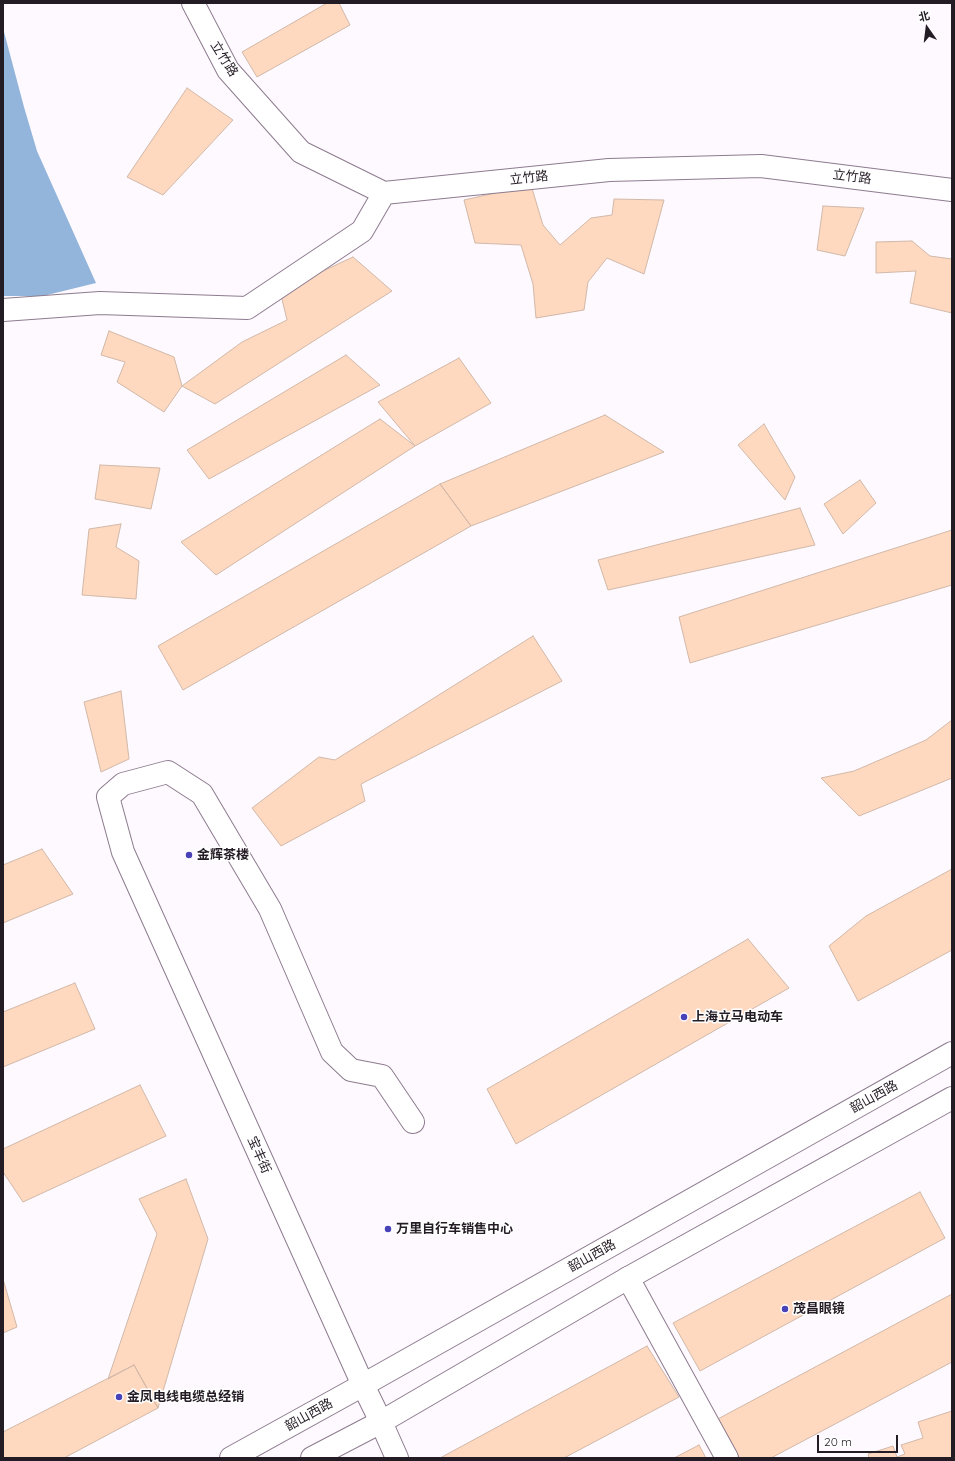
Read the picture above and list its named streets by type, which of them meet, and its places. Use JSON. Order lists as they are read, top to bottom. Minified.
{"streets":{"street":["立竹路","韶山西路","宝丰街"]},"crossings":[["韶山西路","宝丰街"]],"places":["金辉茶楼","上海立马电动车","万里自行车销售中心","茂昌眼镜","金凤电线电缆总经销"],"scale_bar":"20 m","north":"top"}
